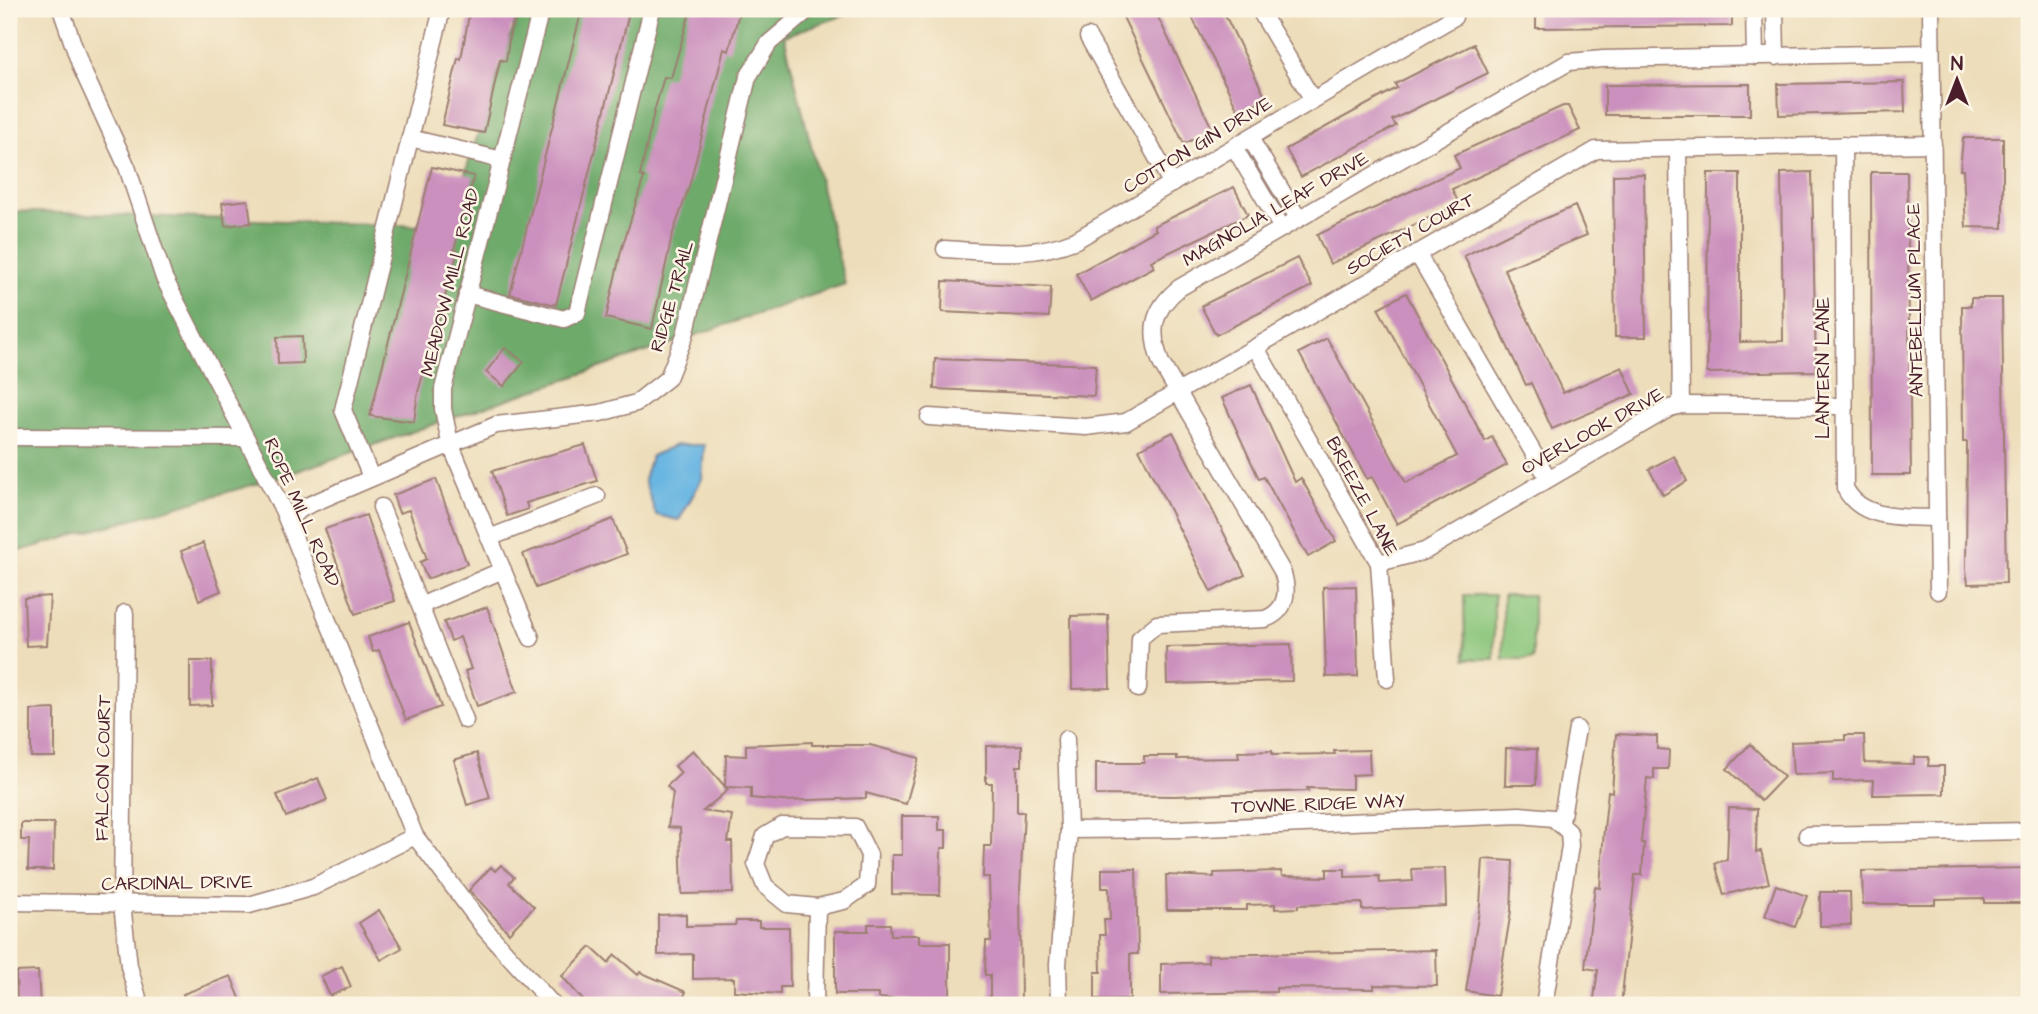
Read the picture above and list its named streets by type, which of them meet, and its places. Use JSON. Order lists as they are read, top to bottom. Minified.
{"streets":{"street":["COTTON GIN DRIVE","MAGNOLIA LEAF DRIVE","SOCIETY COURT","MEADOW MILL ROAD","RIDGE TRAIL","ANTEBELLUM PLACE","LANTERN LANE","OVERLOOK DRIVE","BREEZE LANE","ROPE MILL ROAD","FALCON COURT","TOWNE RIDGE WAY","CARDINAL DRIVE"]},"crossings":[["MAGNOLIA LEAF DRIVE","SOCIETY COURT"],["MAGNOLIA LEAF DRIVE","ANTEBELLUM PLACE"],["SOCIETY COURT","ANTEBELLUM PLACE"],["SOCIETY COURT","LANTERN LANE"],["SOCIETY COURT","BREEZE LANE"],["MEADOW MILL ROAD","RIDGE TRAIL"],["RIDGE TRAIL","ROPE MILL ROAD"],["ANTEBELLUM PLACE","LANTERN LANE"],["LANTERN LANE","OVERLOOK DRIVE"],["OVERLOOK DRIVE","BREEZE LANE"],["ROPE MILL ROAD","CARDINAL DRIVE"],["FALCON COURT","CARDINAL DRIVE"]],"north":"top"}
